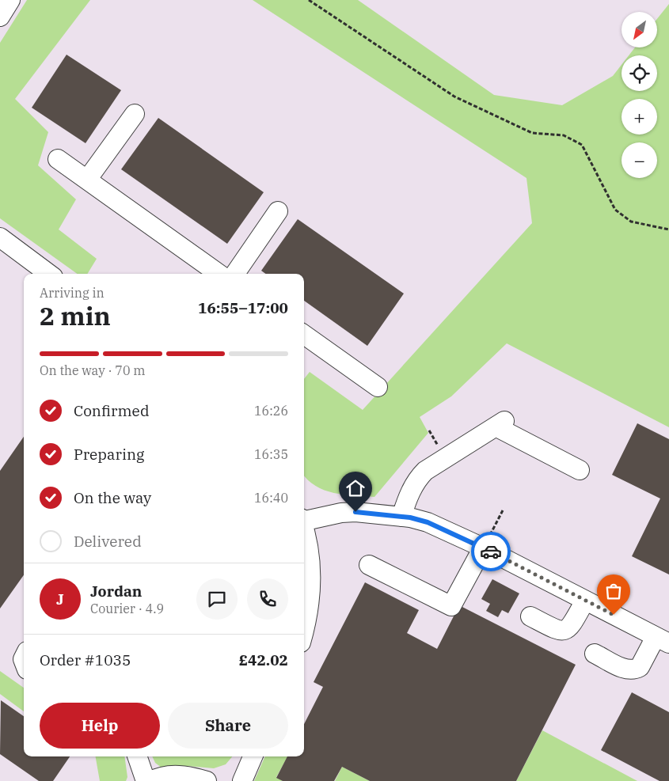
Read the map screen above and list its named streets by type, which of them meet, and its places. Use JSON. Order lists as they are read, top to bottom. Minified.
{"north":"bottom left","page":{"map_buttons":["+","−"],"heading":["2 min","Arriving in","16:55–17:00"],"panel":["Jordan","Courier · 4.9","Order #1035","£42.02"],"bar":"On the way · 70 m","list":[["Confirmed","16:26"],["Preparing","16:35"],["On the way","16:40"],"Delivered"],"round":"J","buttons":["Help","Share"]}}
